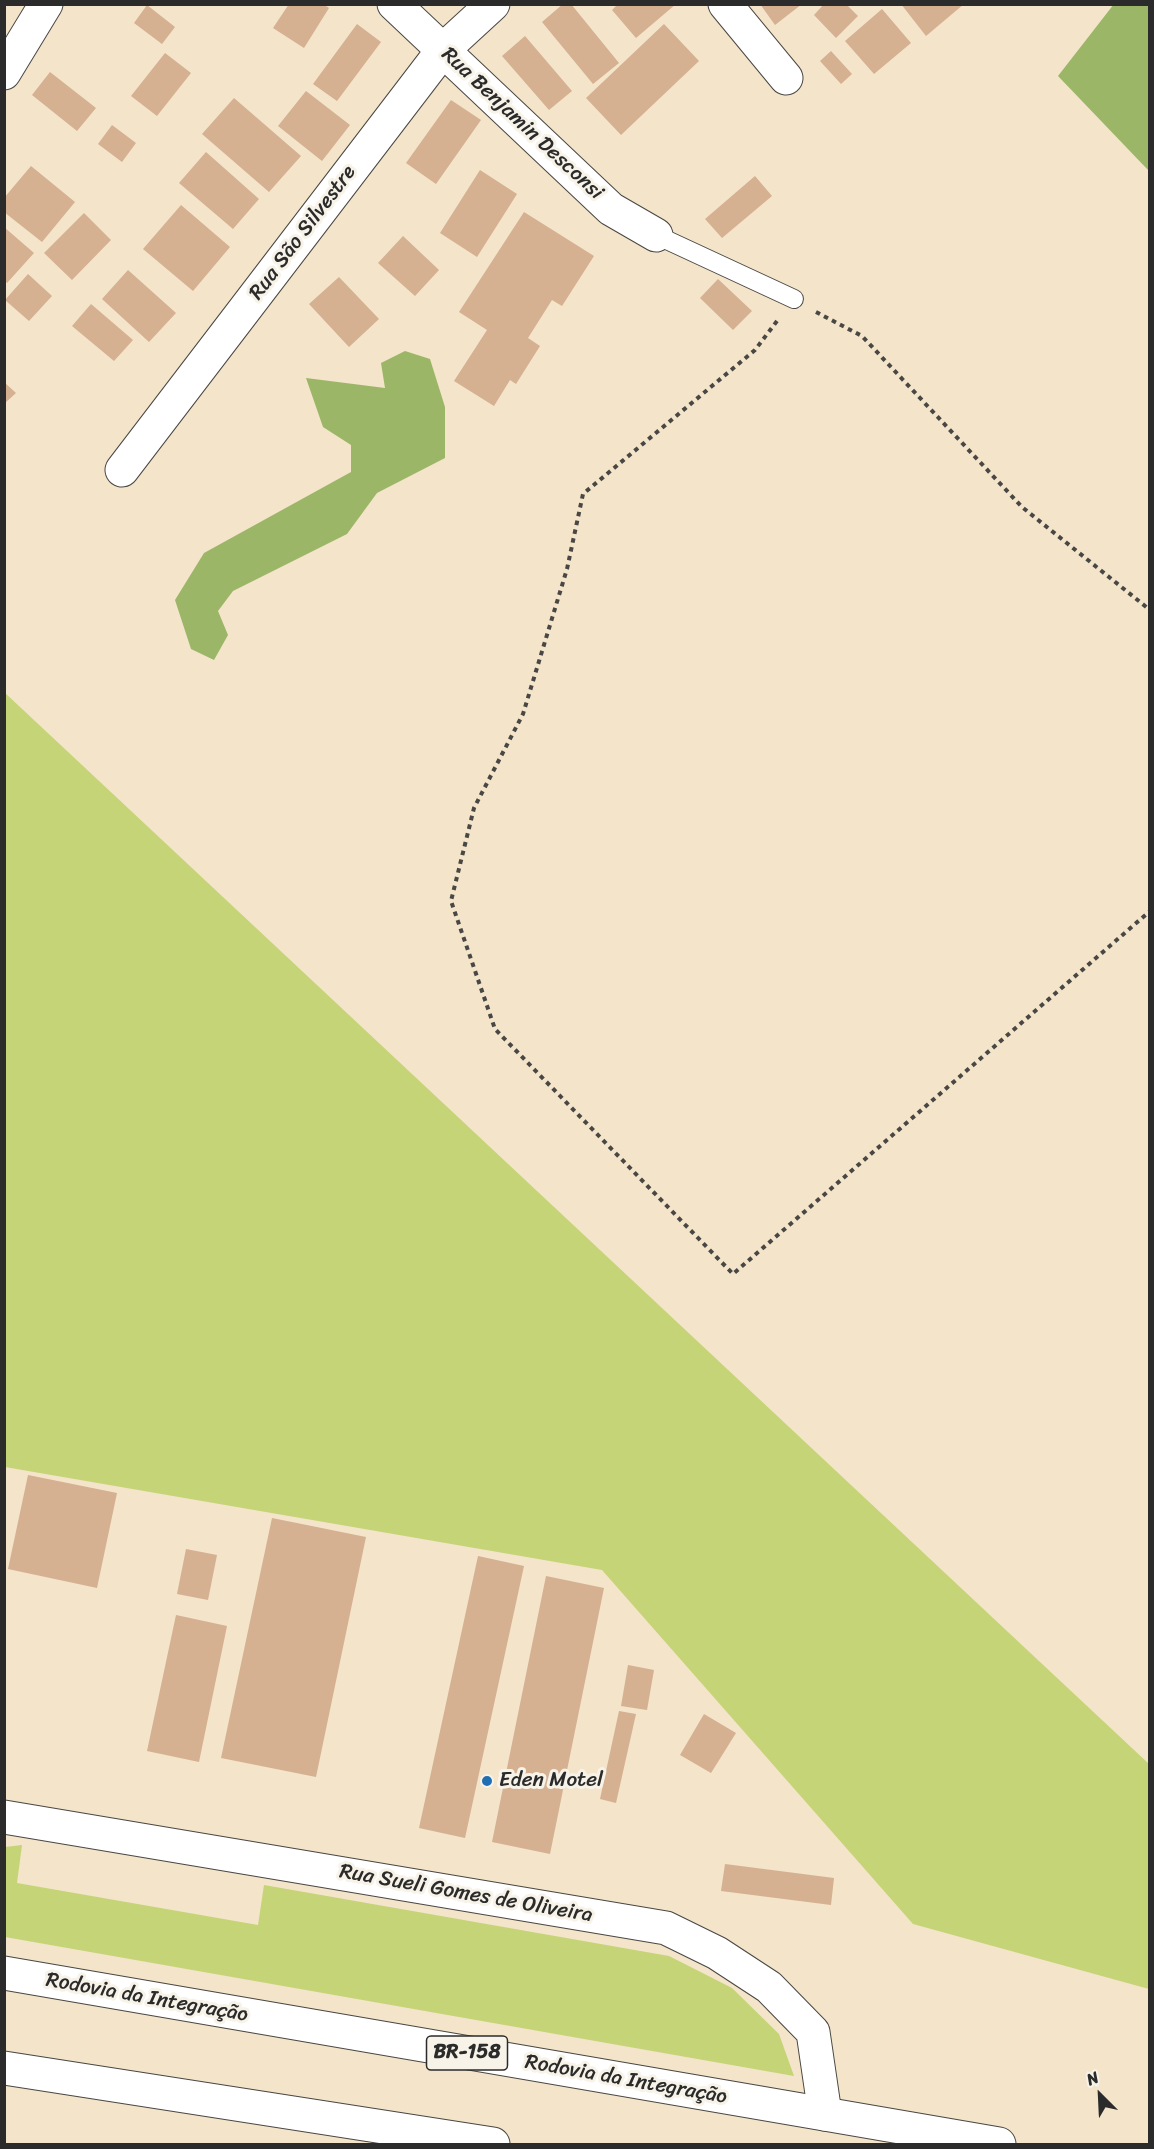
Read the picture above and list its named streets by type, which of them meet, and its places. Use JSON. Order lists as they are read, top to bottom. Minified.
{"streets":{"main road":["Rua Benjamin Desconsi","Rua São Silvestre","Rua Sueli Gomes de Oliveira","Rodovia da Integração","BR-158"]},"crossings":[["Rua Benjamin Desconsi","Rua São Silvestre"],["Rua Sueli Gomes de Oliveira","Rodovia da Integração"]],"places":["Eden Motel"],"north":"top left"}
